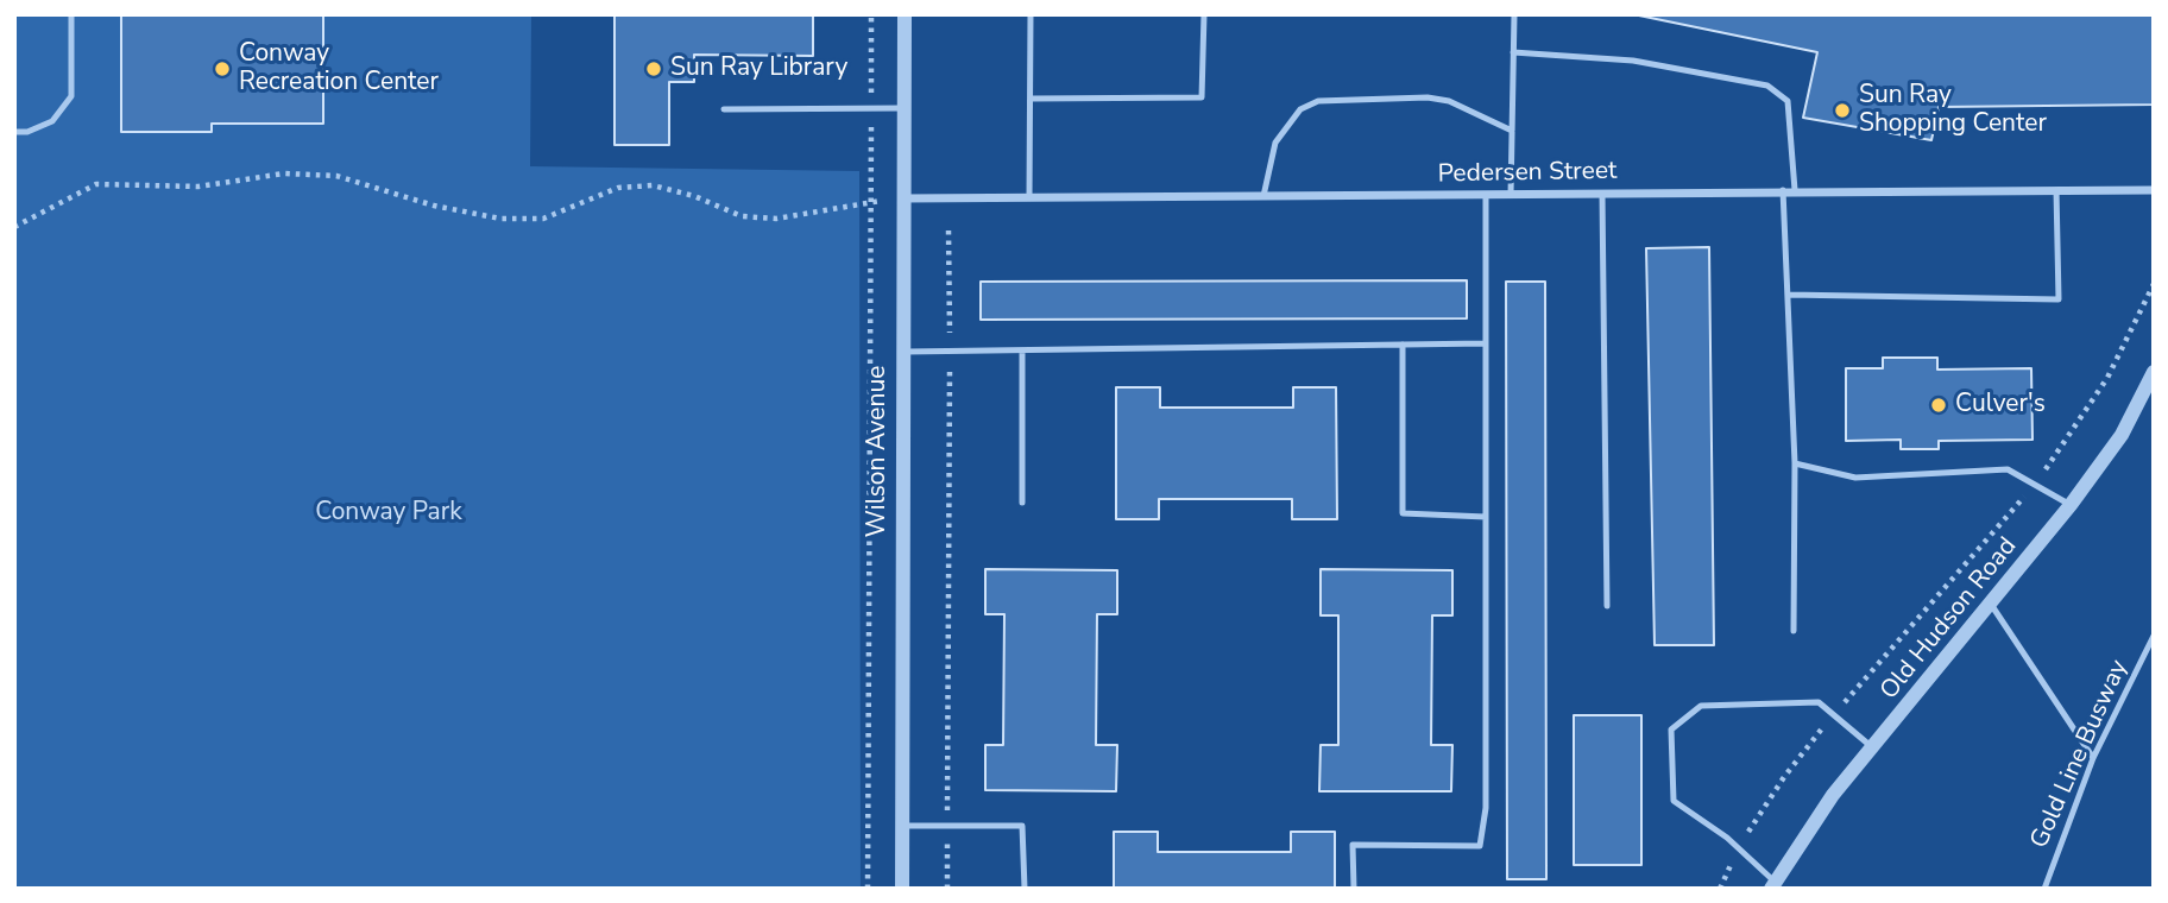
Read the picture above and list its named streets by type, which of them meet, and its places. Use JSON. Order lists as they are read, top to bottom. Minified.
{"streets":{"street":["Pedersen Street","Wilson Avenue","Old Hudson Road"],"lane":["Gold Line Busway"]},"crossings":[["Pedersen Street","Wilson Avenue"]],"parks":["Conway Park"],"places":["Conway Recreation Center","Sun Ray Library","Sun Ray Shopping Center","Culver's"]}
